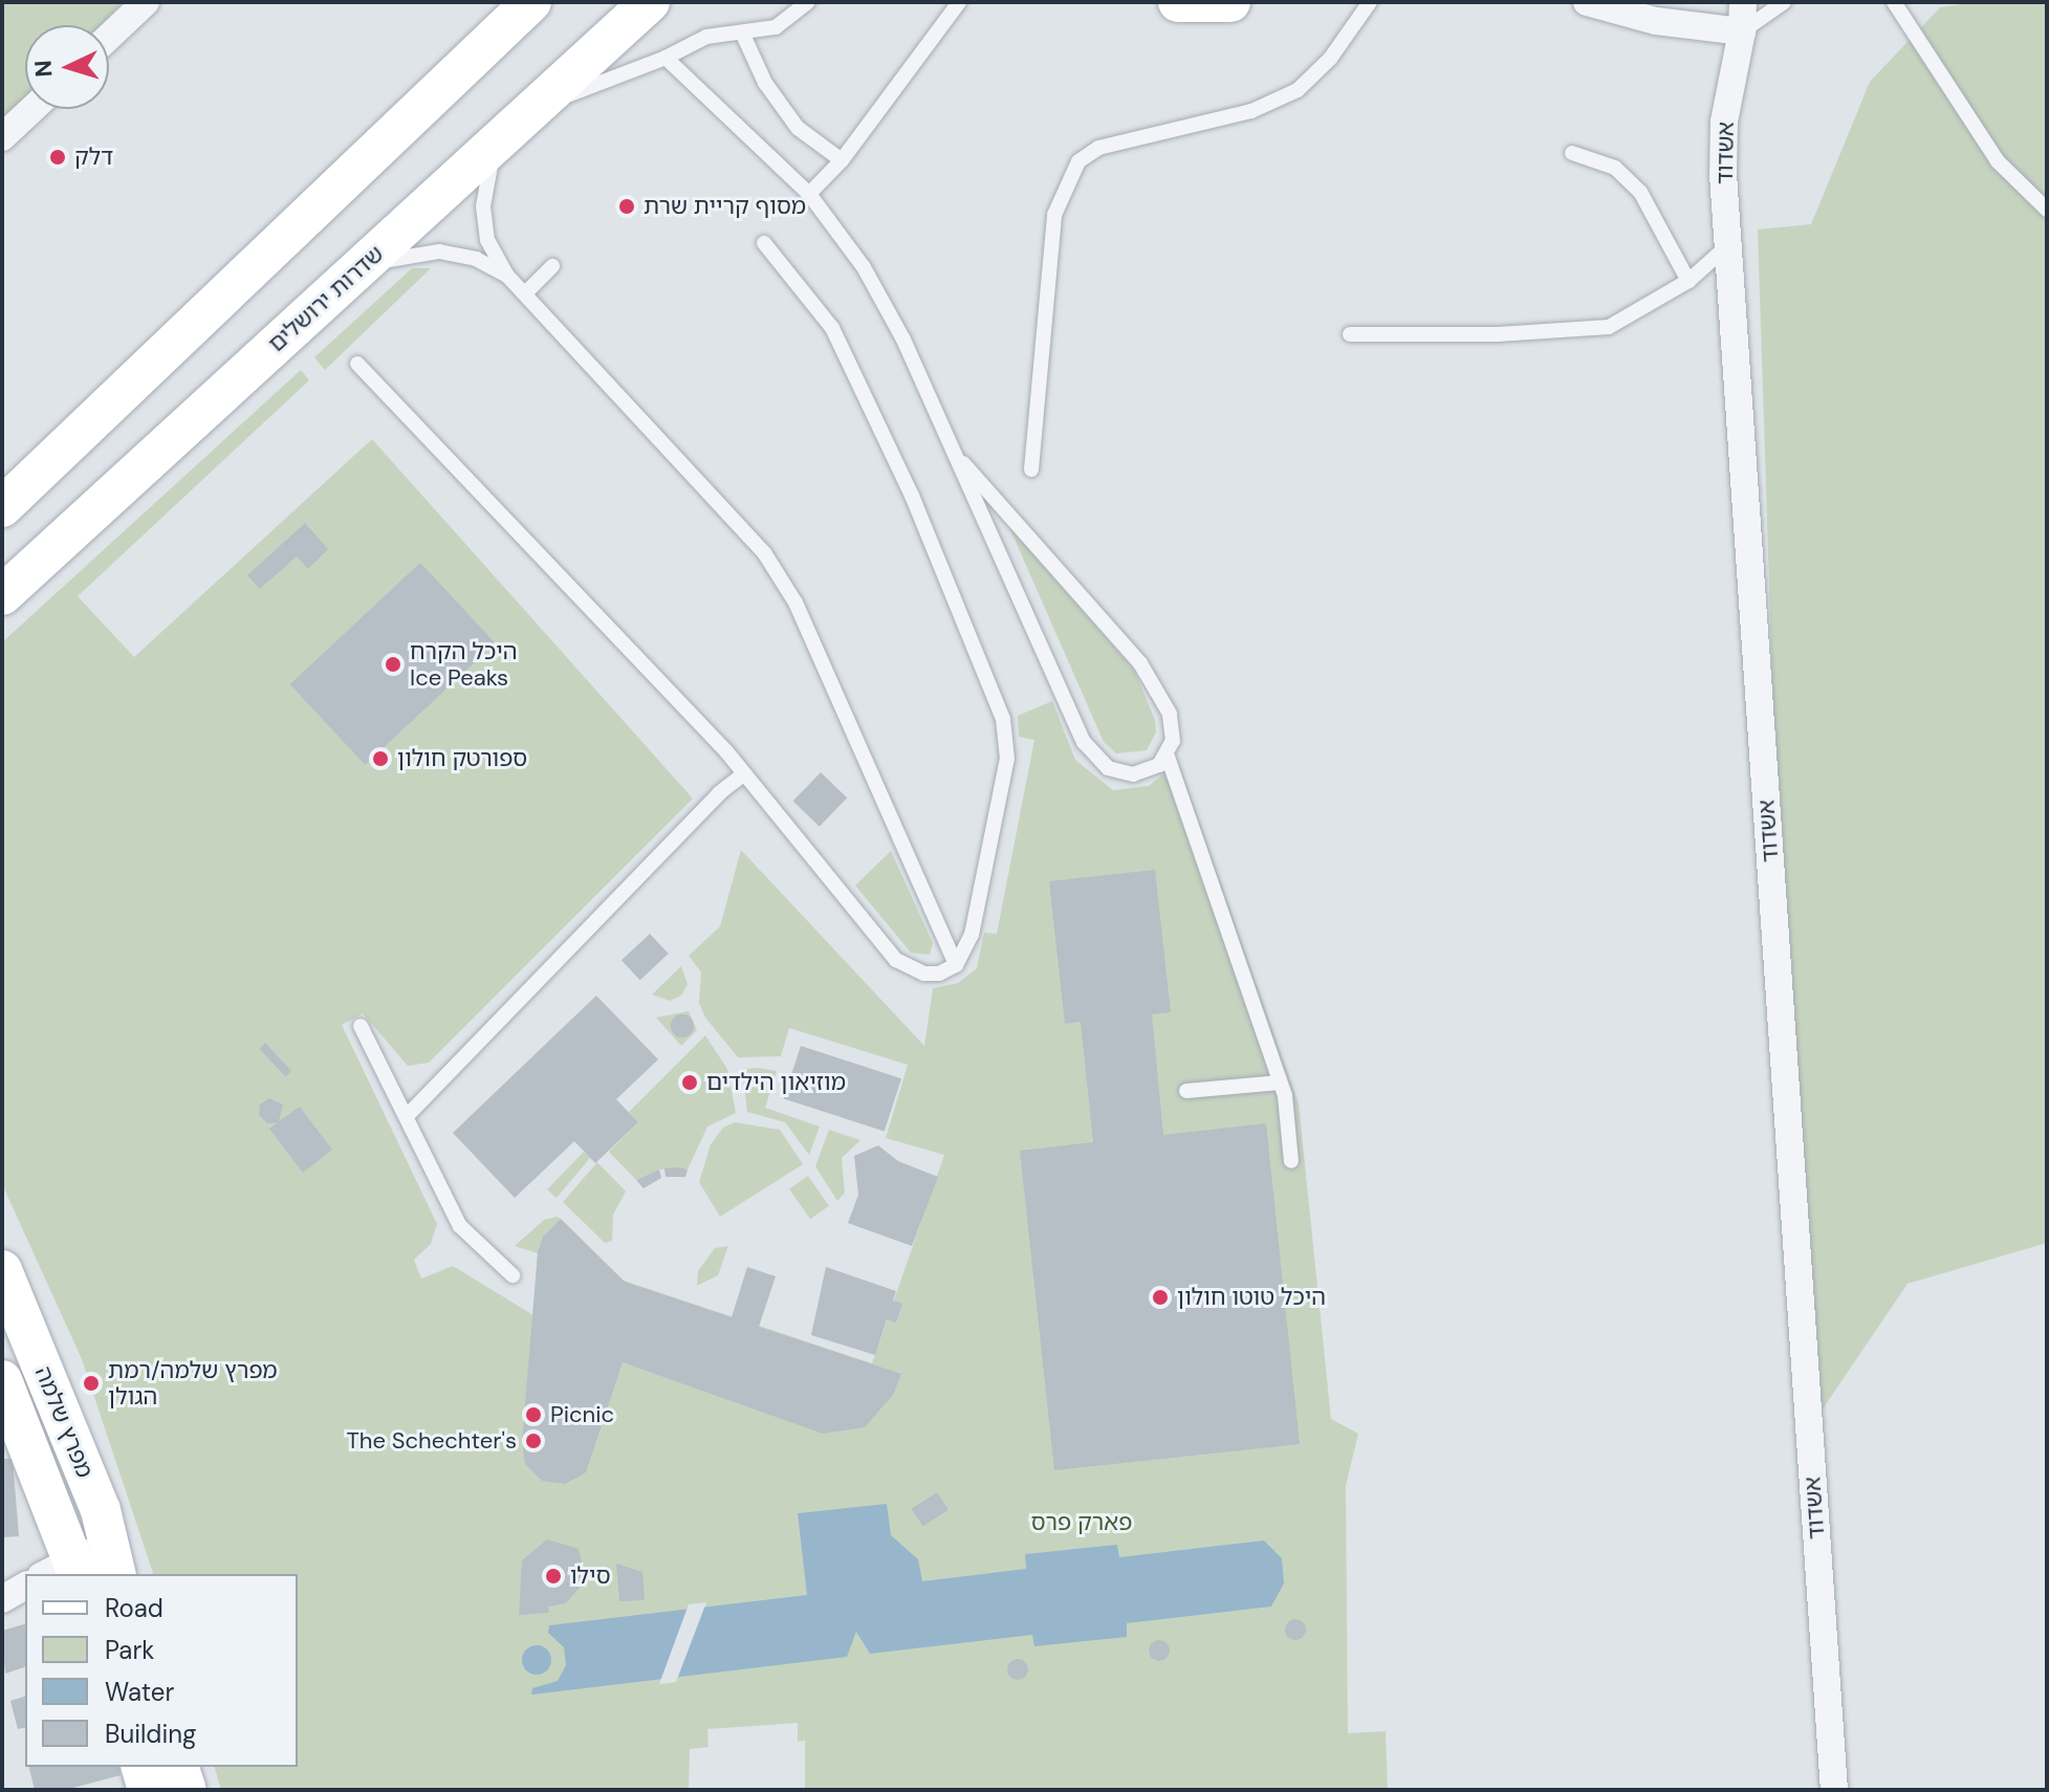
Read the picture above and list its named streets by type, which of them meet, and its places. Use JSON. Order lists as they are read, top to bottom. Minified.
{"streets":{"main road":["שדרות ירושלים","מפרץ שלמה"],"street":["אשדוד"]},"parks":["פארק פרס"],"places":["דלק","מסוף קריית שרת","היכל הקרח Ice Peaks","ספורטק חולון","מוזיאון הילדים","היכל טוטו חולון","מפרץ שלמה/רמת הגולן","Picnic","The Schechter's","סילו"],"legend":["Road","Park","Water","Building"],"north":"left"}
